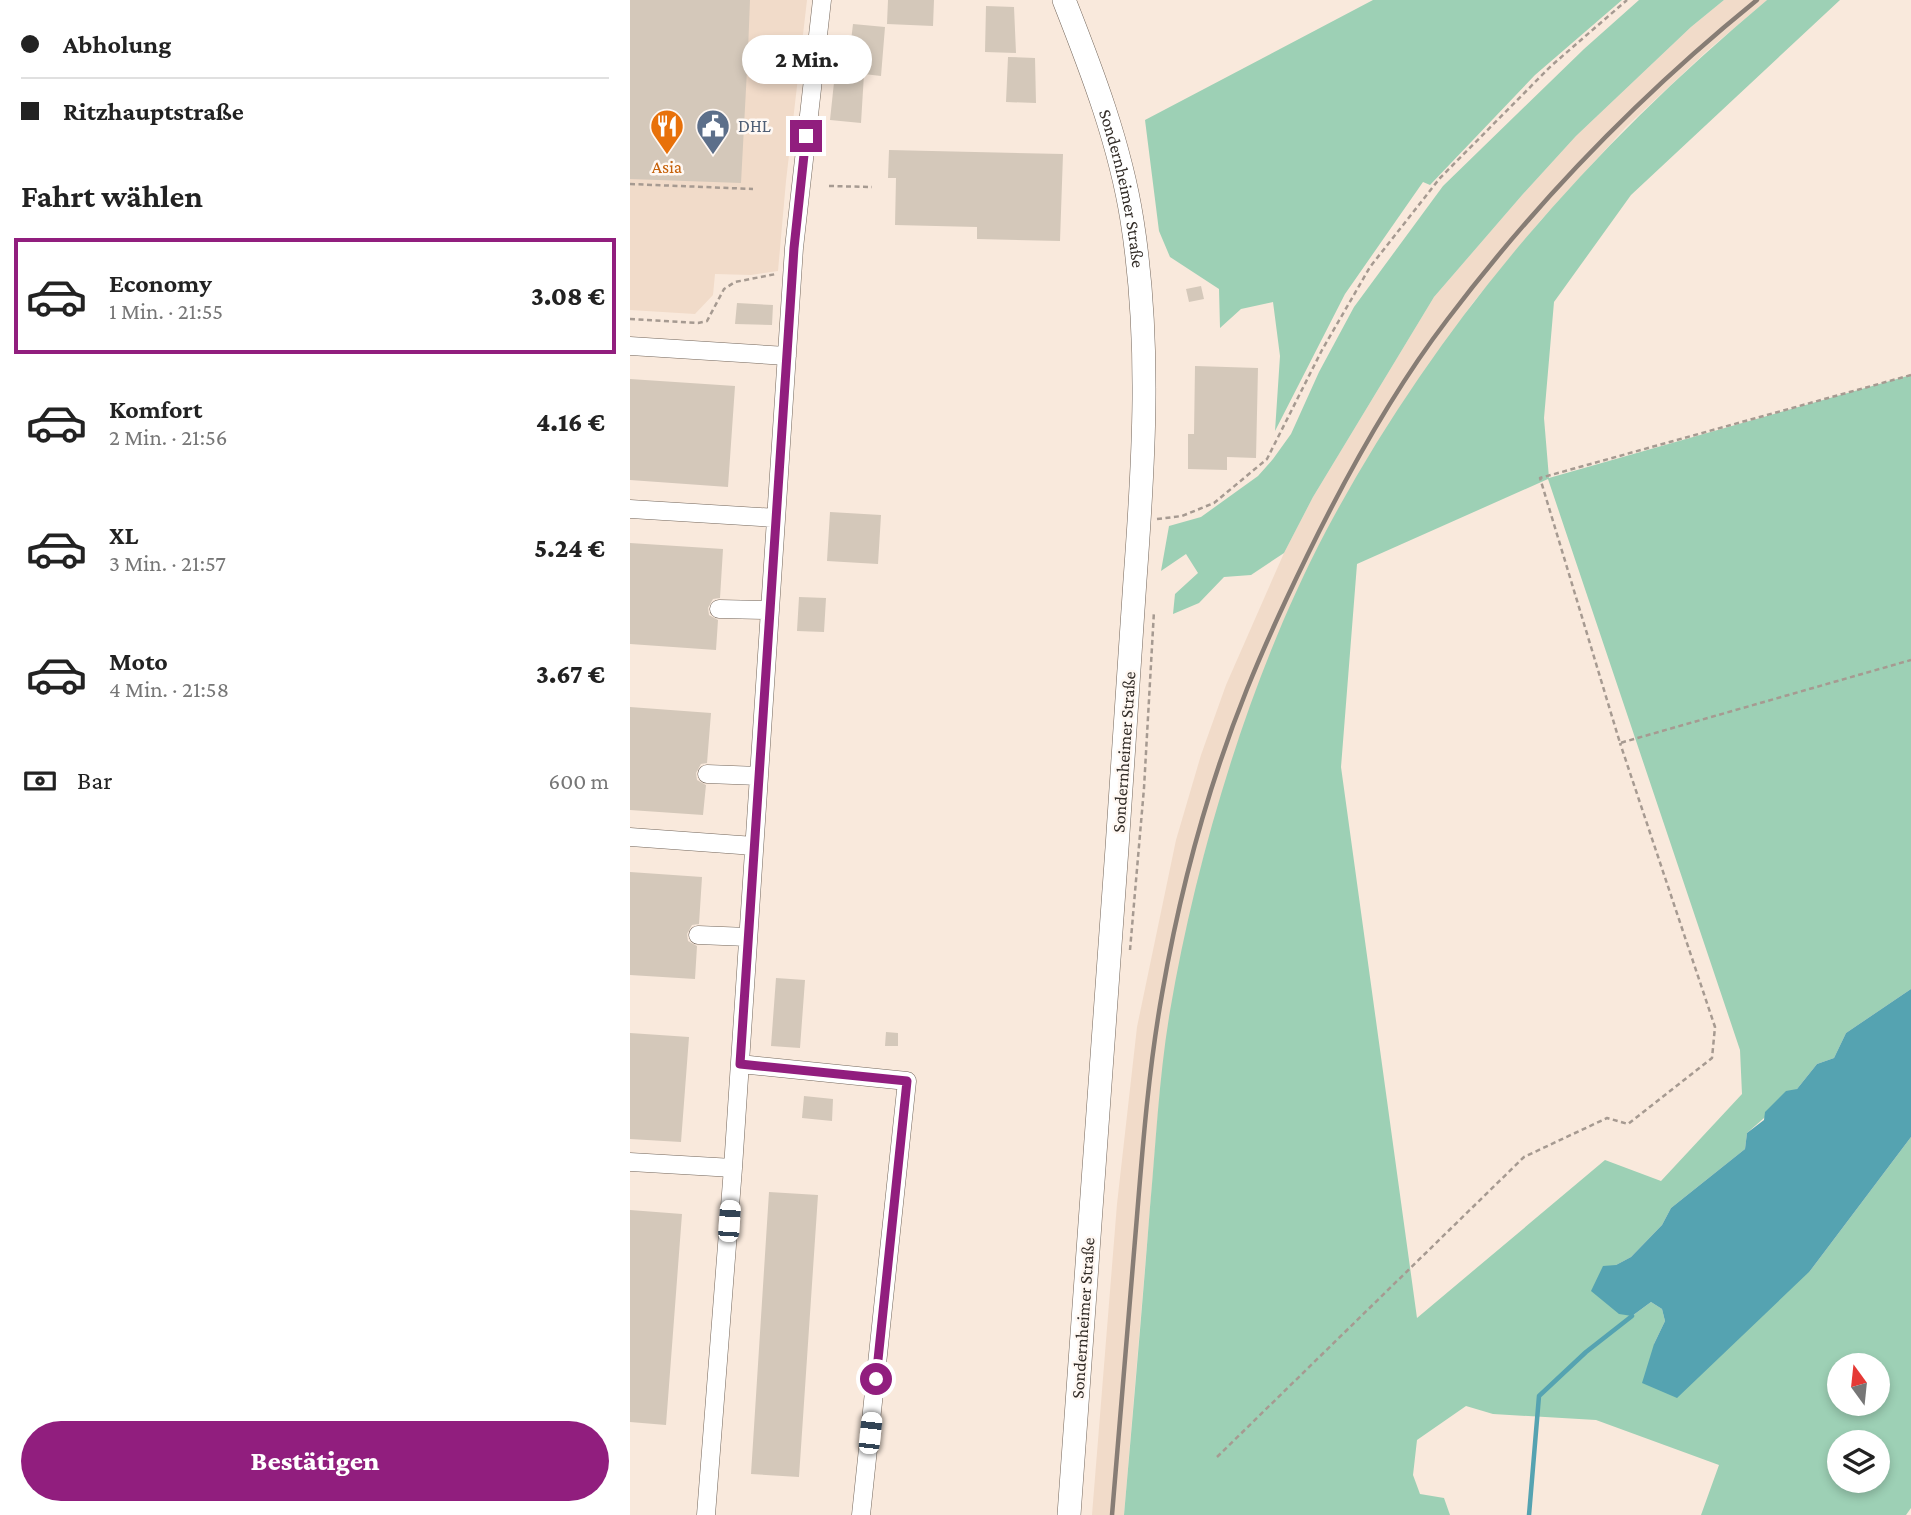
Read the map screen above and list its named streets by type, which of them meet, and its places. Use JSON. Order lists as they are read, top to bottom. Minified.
{"streets":{"main road":["Sondernheimer Straße"]},"places":{"restaurant":["Asia"],"public building":["DHL"]},"north":"top","page":{"banner":["Abholung","Ritzhauptstraße"],"bubble":"2 Min.","heading":"Fahrt wählen","list":[{"name":"Economy","note":"1 Min. · 21:55","value":"3.08 €"},{"name":"Komfort","note":"2 Min. · 21:56","value":"4.16 €"},{"name":"XL","note":"3 Min. · 21:57","value":"5.24 €"},{"name":"Moto","note":"4 Min. · 21:58","value":"3.67 €"}],"pay":["Bar","600 m"],"buttons":"Bestätigen"}}
